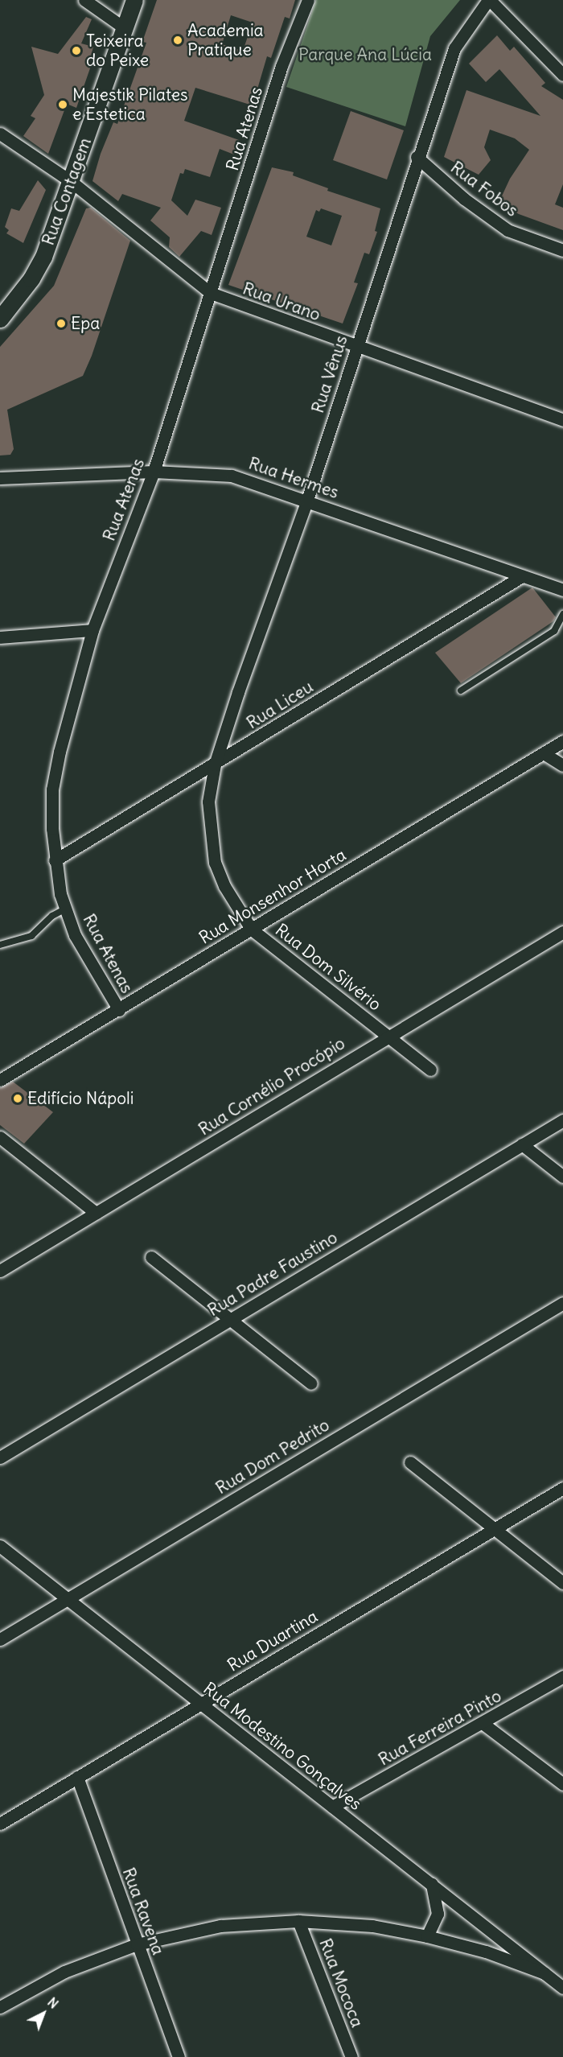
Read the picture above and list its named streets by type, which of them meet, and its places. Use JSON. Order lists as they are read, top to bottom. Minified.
{"streets":{"street":["Rua Atenas","Rua Fobos","Rua Contagem","Rua Urano","Rua Vênus","Rua Hermes","Rua Liceu","Rua Monsenhor Horta","Rua Dom Silvério","Rua Cornélio Procópio","Rua Padre Faustino","Rua Dom Pedrito","Rua Duartina","Rua Ferreira Pinto","Rua Modestino Gonçalves","Rua Ravena","Rua Mococa"]},"crossings":[["Rua Atenas","Rua Urano"],["Rua Atenas","Rua Hermes"],["Rua Atenas","Rua Liceu"],["Rua Atenas","Rua Monsenhor Horta"],["Rua Fobos","Rua Vênus"],["Rua Contagem","Rua Urano"],["Rua Urano","Rua Vênus"],["Rua Vênus","Rua Hermes"],["Rua Vênus","Rua Liceu"],["Rua Vênus","Rua Dom Silvério"],["Rua Hermes","Rua Liceu"],["Rua Liceu","Rua Dom Silvério"],["Rua Monsenhor Horta","Rua Dom Silvério"],["Rua Dom Silvério","Rua Cornélio Procópio"],["Rua Dom Pedrito","Rua Modestino Gonçalves"],["Rua Duartina","Rua Modestino Gonçalves"],["Rua Duartina","Rua Ravena"],["Rua Ferreira Pinto","Rua Modestino Gonçalves"]],"parks":["Parque Ana Lúcia"],"places":["Academia Pratique","Teixeira do Peixe","Majestik Pilates e Estetica","Epa","Edifício Nápoli"],"north":"top right"}
